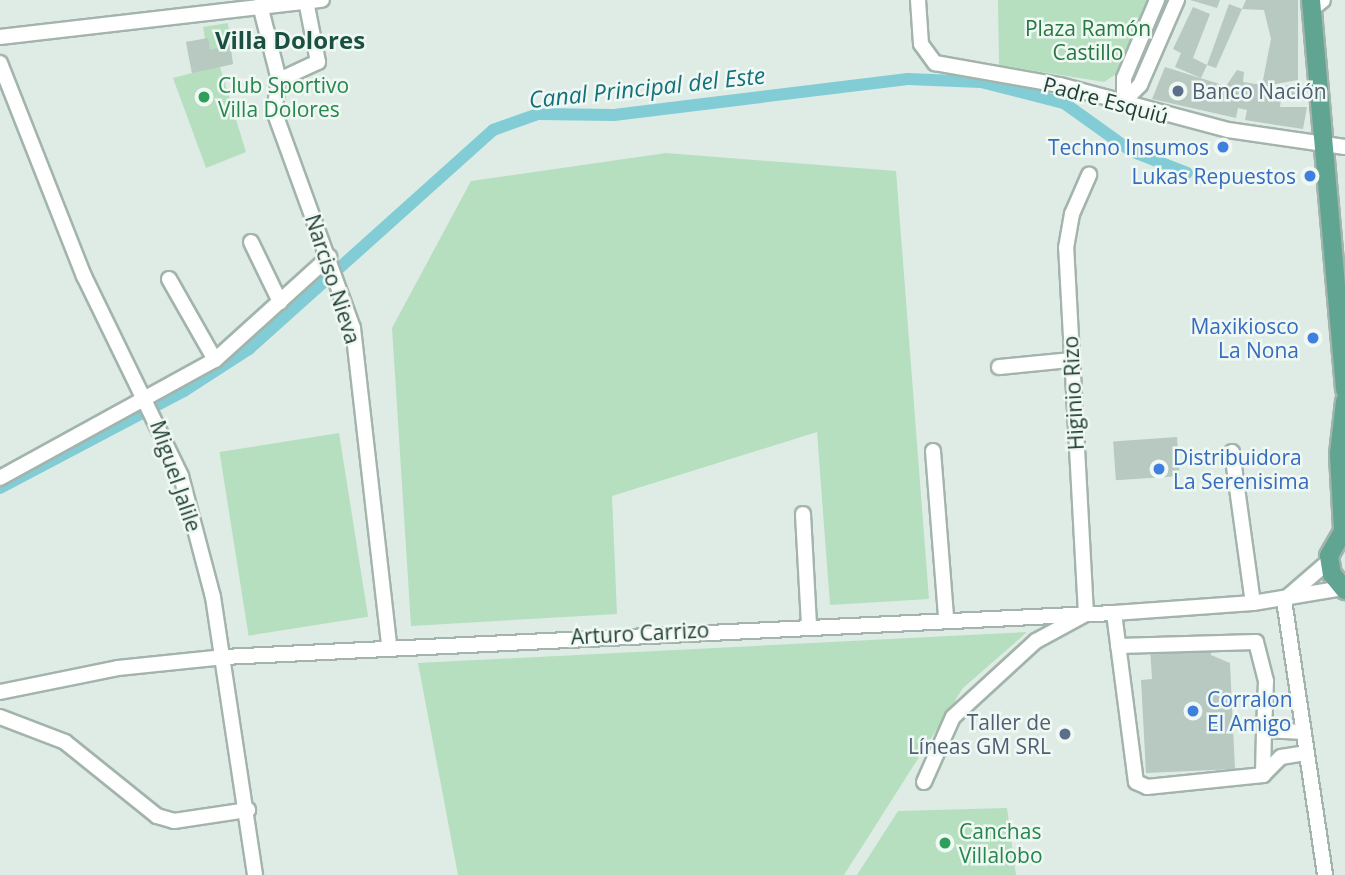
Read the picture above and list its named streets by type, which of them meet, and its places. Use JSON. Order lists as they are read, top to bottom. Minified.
{"streets":{"street":["Padre Esquiú","Narciso Nieva","Higinio Rizo","Miguel Jalile","Arturo Carrizo"]},"crossings":[["Narciso Nieva","Arturo Carrizo"],["Higinio Rizo","Arturo Carrizo"],["Miguel Jalile","Arturo Carrizo"]],"districts":["Villa Dolores"],"water":["Canal Principal del Este"],"parks":["Plaza Ramón Castillo"],"places":["Banco Nación","Club Sportivo Villa Dolores","Techno Insumos","Lukas Repuestos","Maxikiosco La Nona","Distribuidora La Serenisima","Corralon El Amigo","Taller de Líneas GM SRL","Canchas Villalobo"]}
